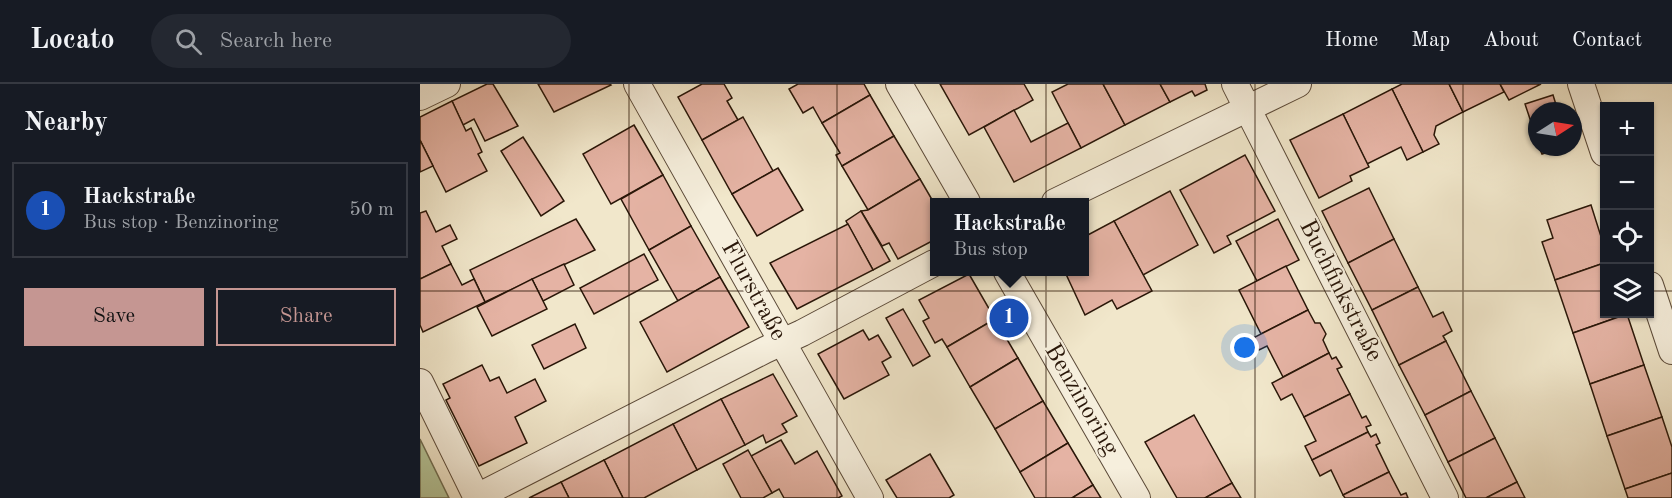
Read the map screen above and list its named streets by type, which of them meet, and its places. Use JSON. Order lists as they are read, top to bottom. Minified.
{"streets":{"street":["Flurstraße","Buchfinkstraße","Benzinoring"]},"north":"right","page":{"header":"Locato","search":"Search here","nav":["Home","Map","About","Contact"],"heading":"Nearby","map_buttons":["+","−"],"list":[{"mark":"1","name":"Hackstraße","note":"Bus stop · Benzinoring","value":"50 m"}],"popup":["Hackstraße","Bus stop"],"buttons":["Save","Share"],"pins":"1"}}
